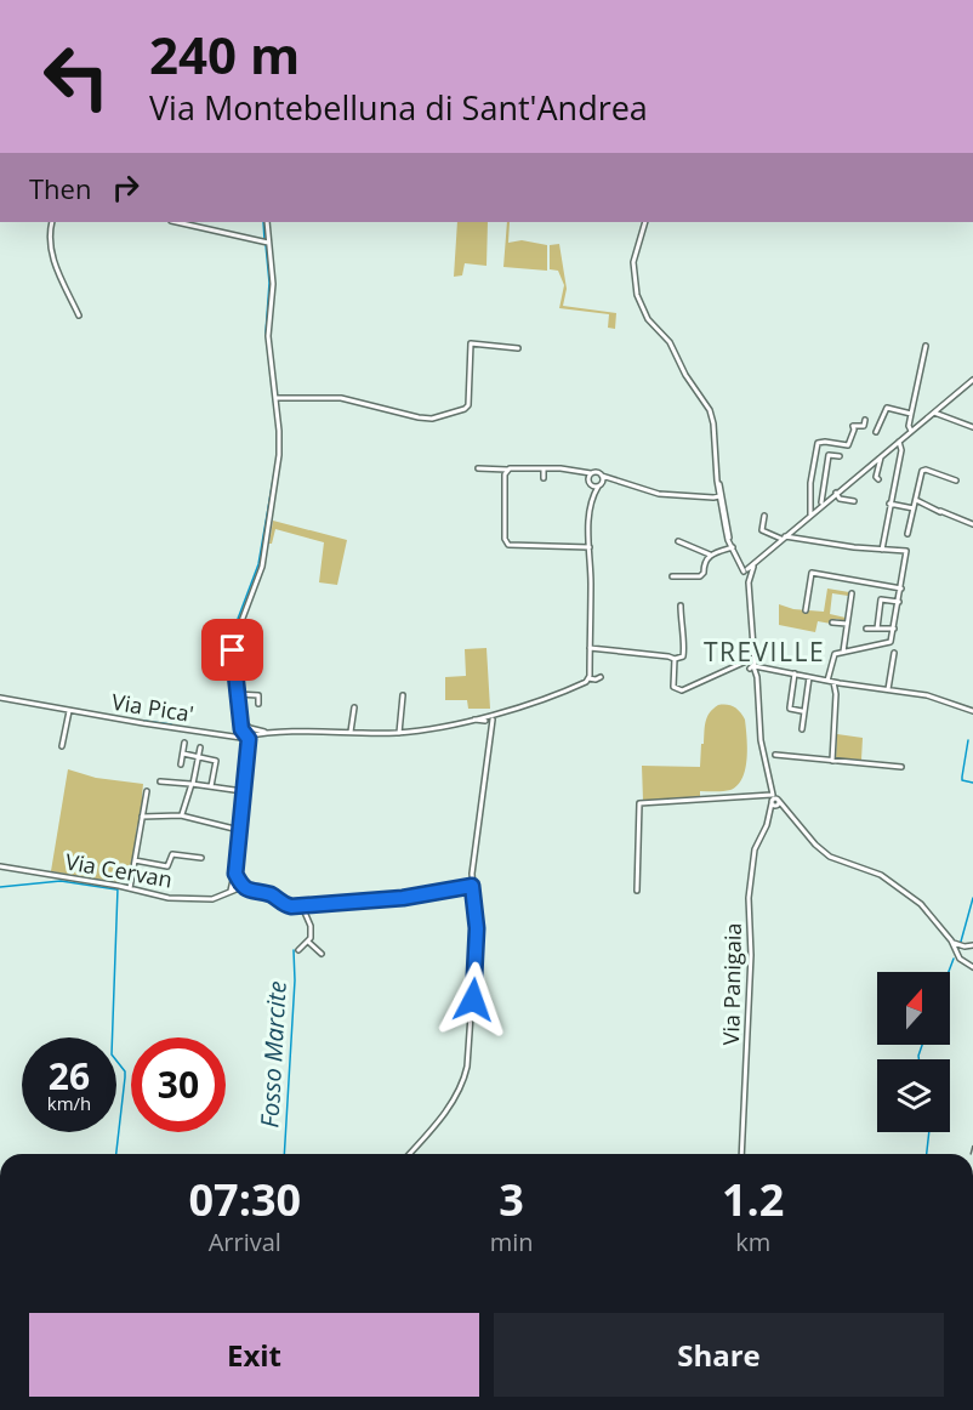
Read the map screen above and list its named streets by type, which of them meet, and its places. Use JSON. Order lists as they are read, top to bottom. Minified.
{"streets":{"street":["Via Pica'","Via Cervan","Via Panigaia"]},"districts":["TREVILLE"],"water":["Fosso Marcite"],"north":"top","page":{"turn":["240 m","Via Montebelluna di Sant'Andrea"],"then":"Then","speed":"26 km/h","limit":"30","eta":["07:30","Arrival","3","min","1.2","km"],"buttons":["Exit","Share"]}}
